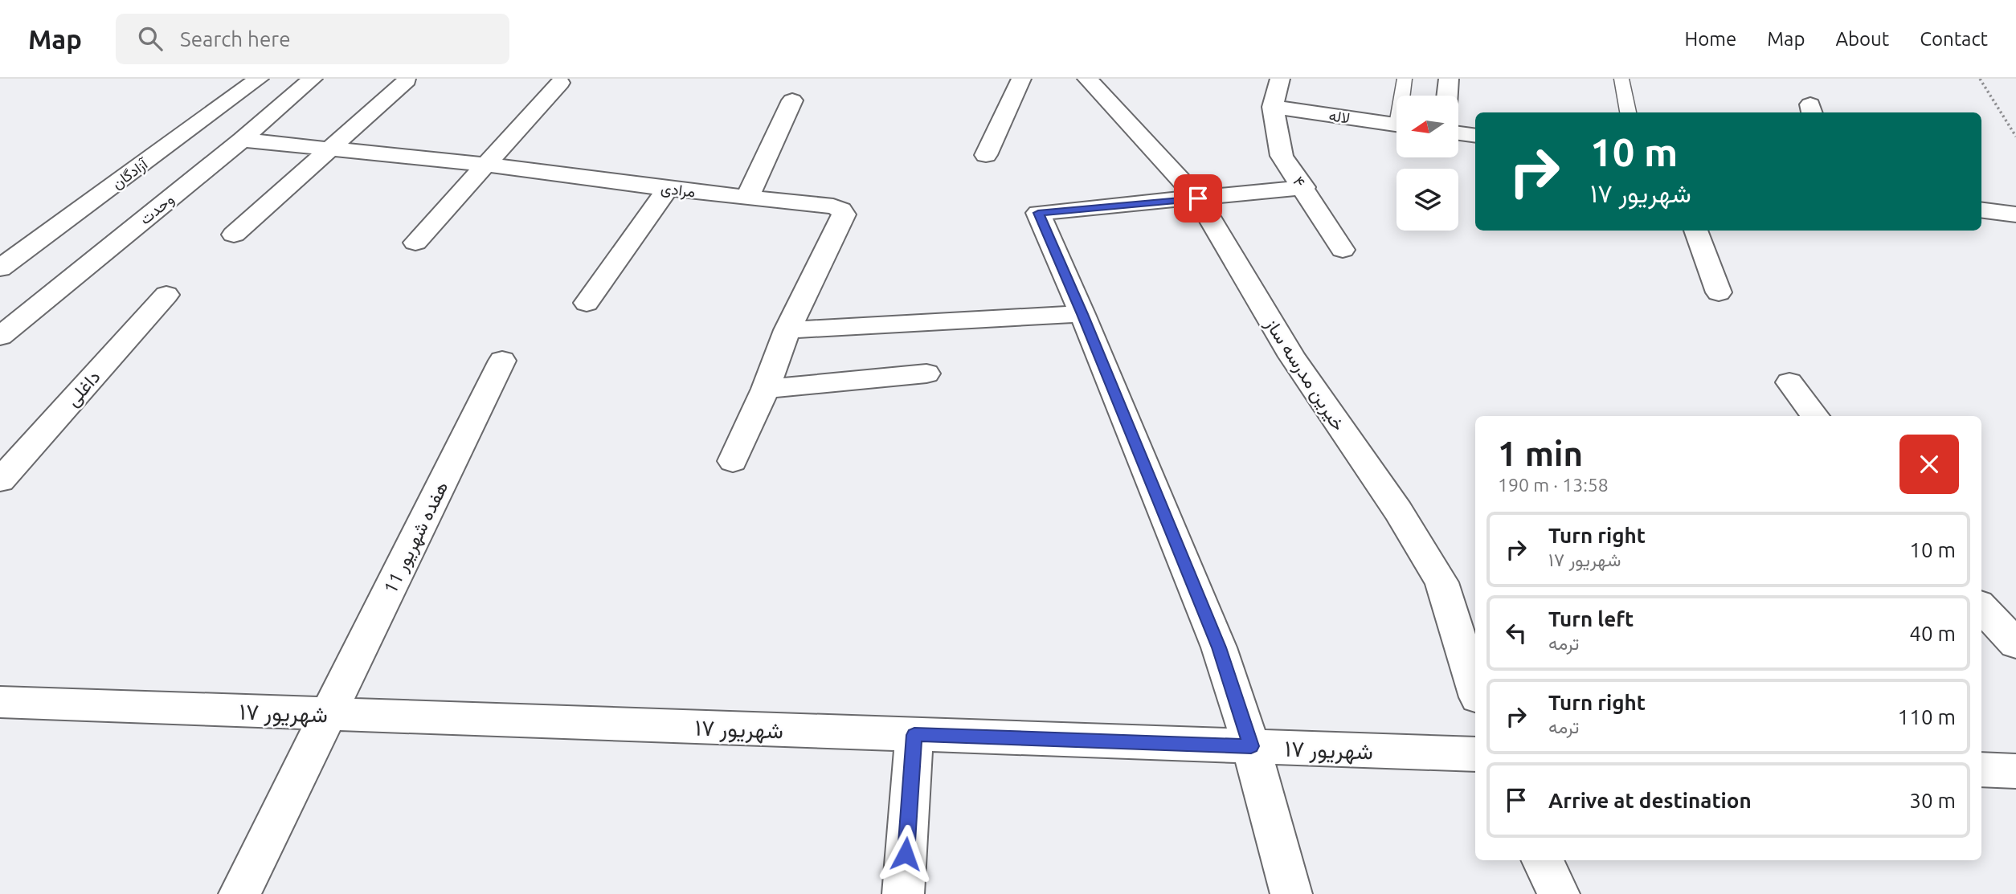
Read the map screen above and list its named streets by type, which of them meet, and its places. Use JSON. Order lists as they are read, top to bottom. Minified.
{"streets":{"street":["لاله","آزادگان","۴","مرادی","وحدت","خیرین مدرسه ساز","داغلی","هفده شهریور 11","۱۷ شهریور"]},"crossings":[["لاله","۴"],["مرادی","وحدت"],["هفده شهریور 11","۱۷ شهریور"]],"north":"left","page":{"header":"Map","search":"Search here","nav":["Home","Map","About","Contact"],"turn":["10 m","۱۷ شهریور"],"heading":["1 min","190 m · 13:58"],"list":[{"name":"Turn right","note":"۱۷ شهریور","value":"10 m"},{"name":"Turn left","note":"ترمه","value":"40 m"},{"name":"Turn right","note":"ترمه","value":"110 m"},{"name":"Arrive at destination","value":"30 m"}]}}
